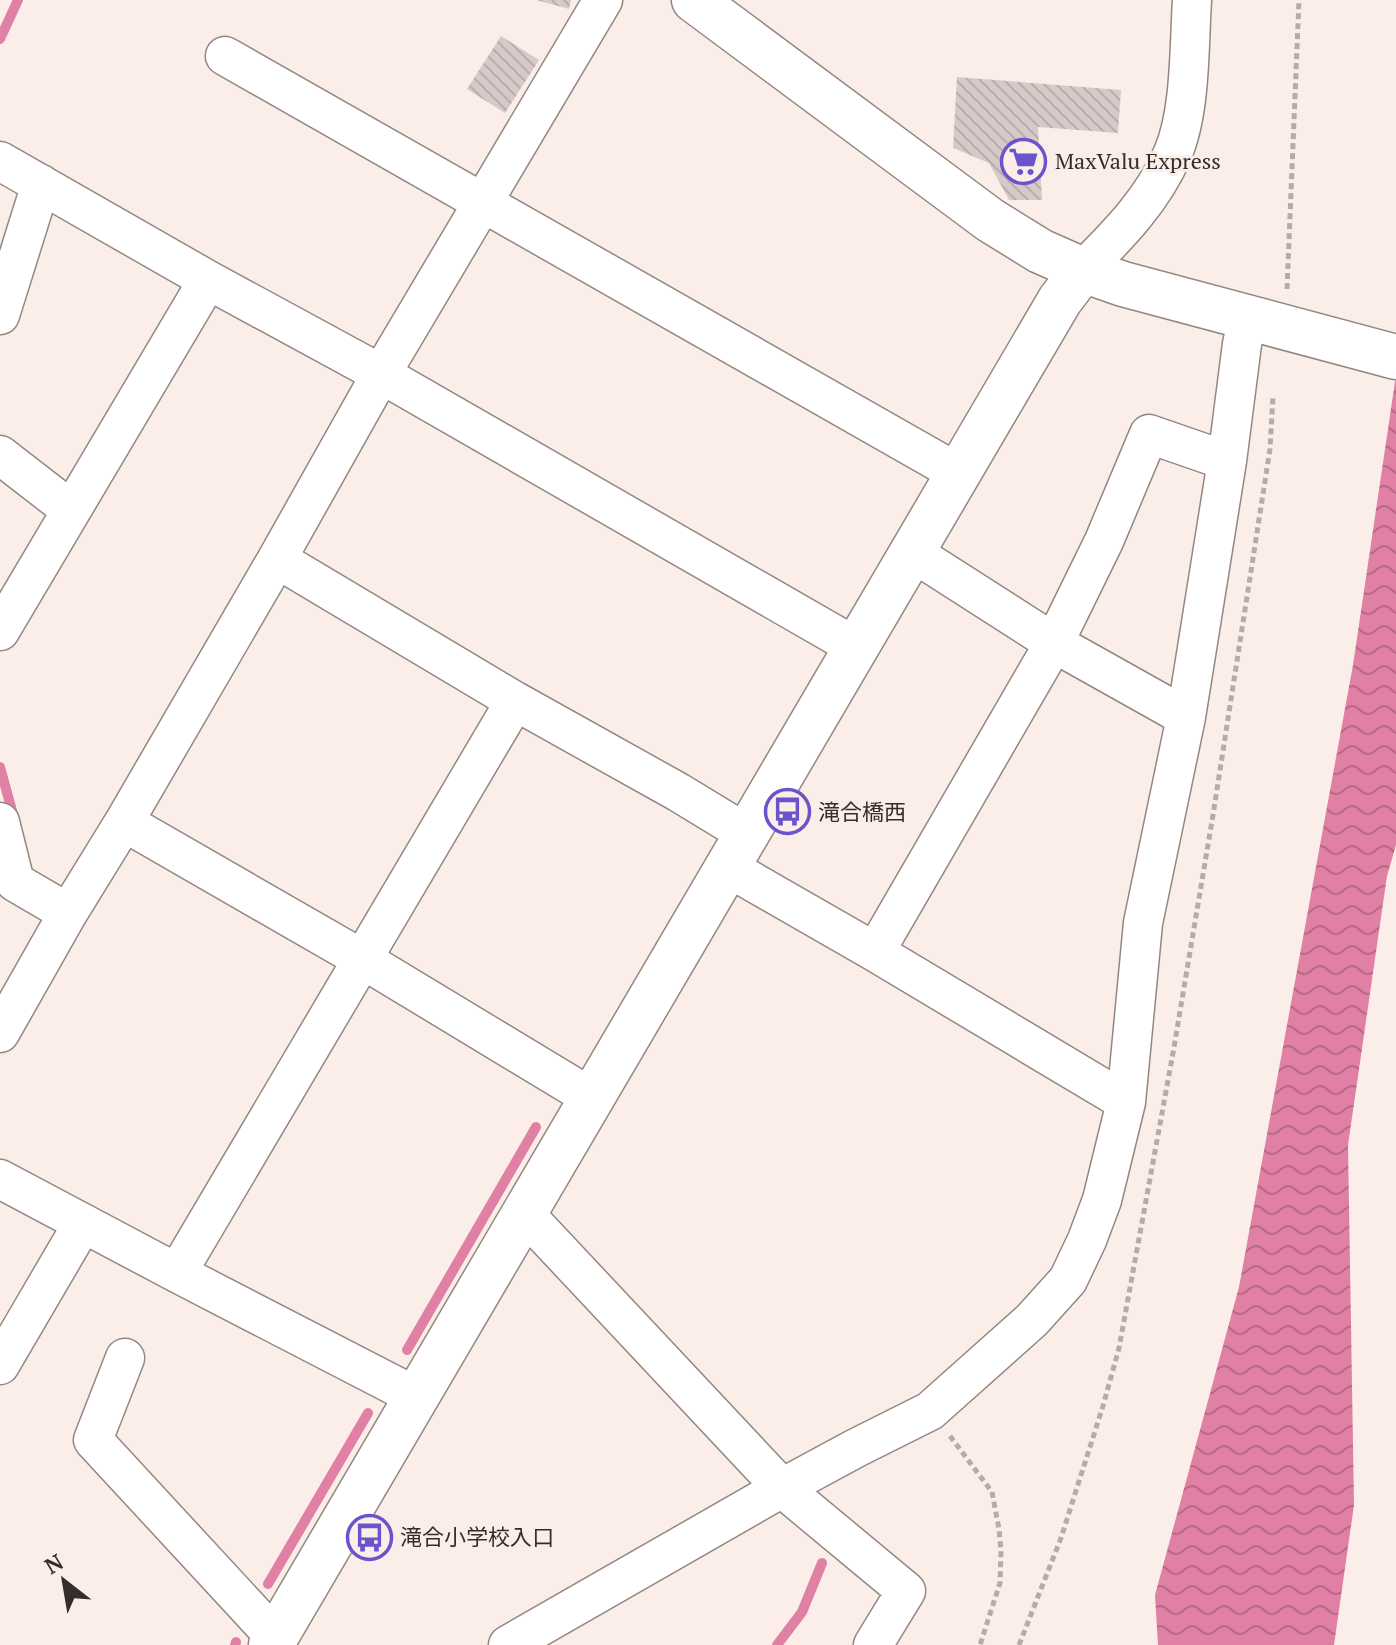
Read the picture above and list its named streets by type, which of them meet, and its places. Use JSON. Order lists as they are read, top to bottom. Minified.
{"places":{"supermarket":["MaxValu Express"],"bus stop":["滝合橋西","滝合小学校入口"]},"north":"top left"}
